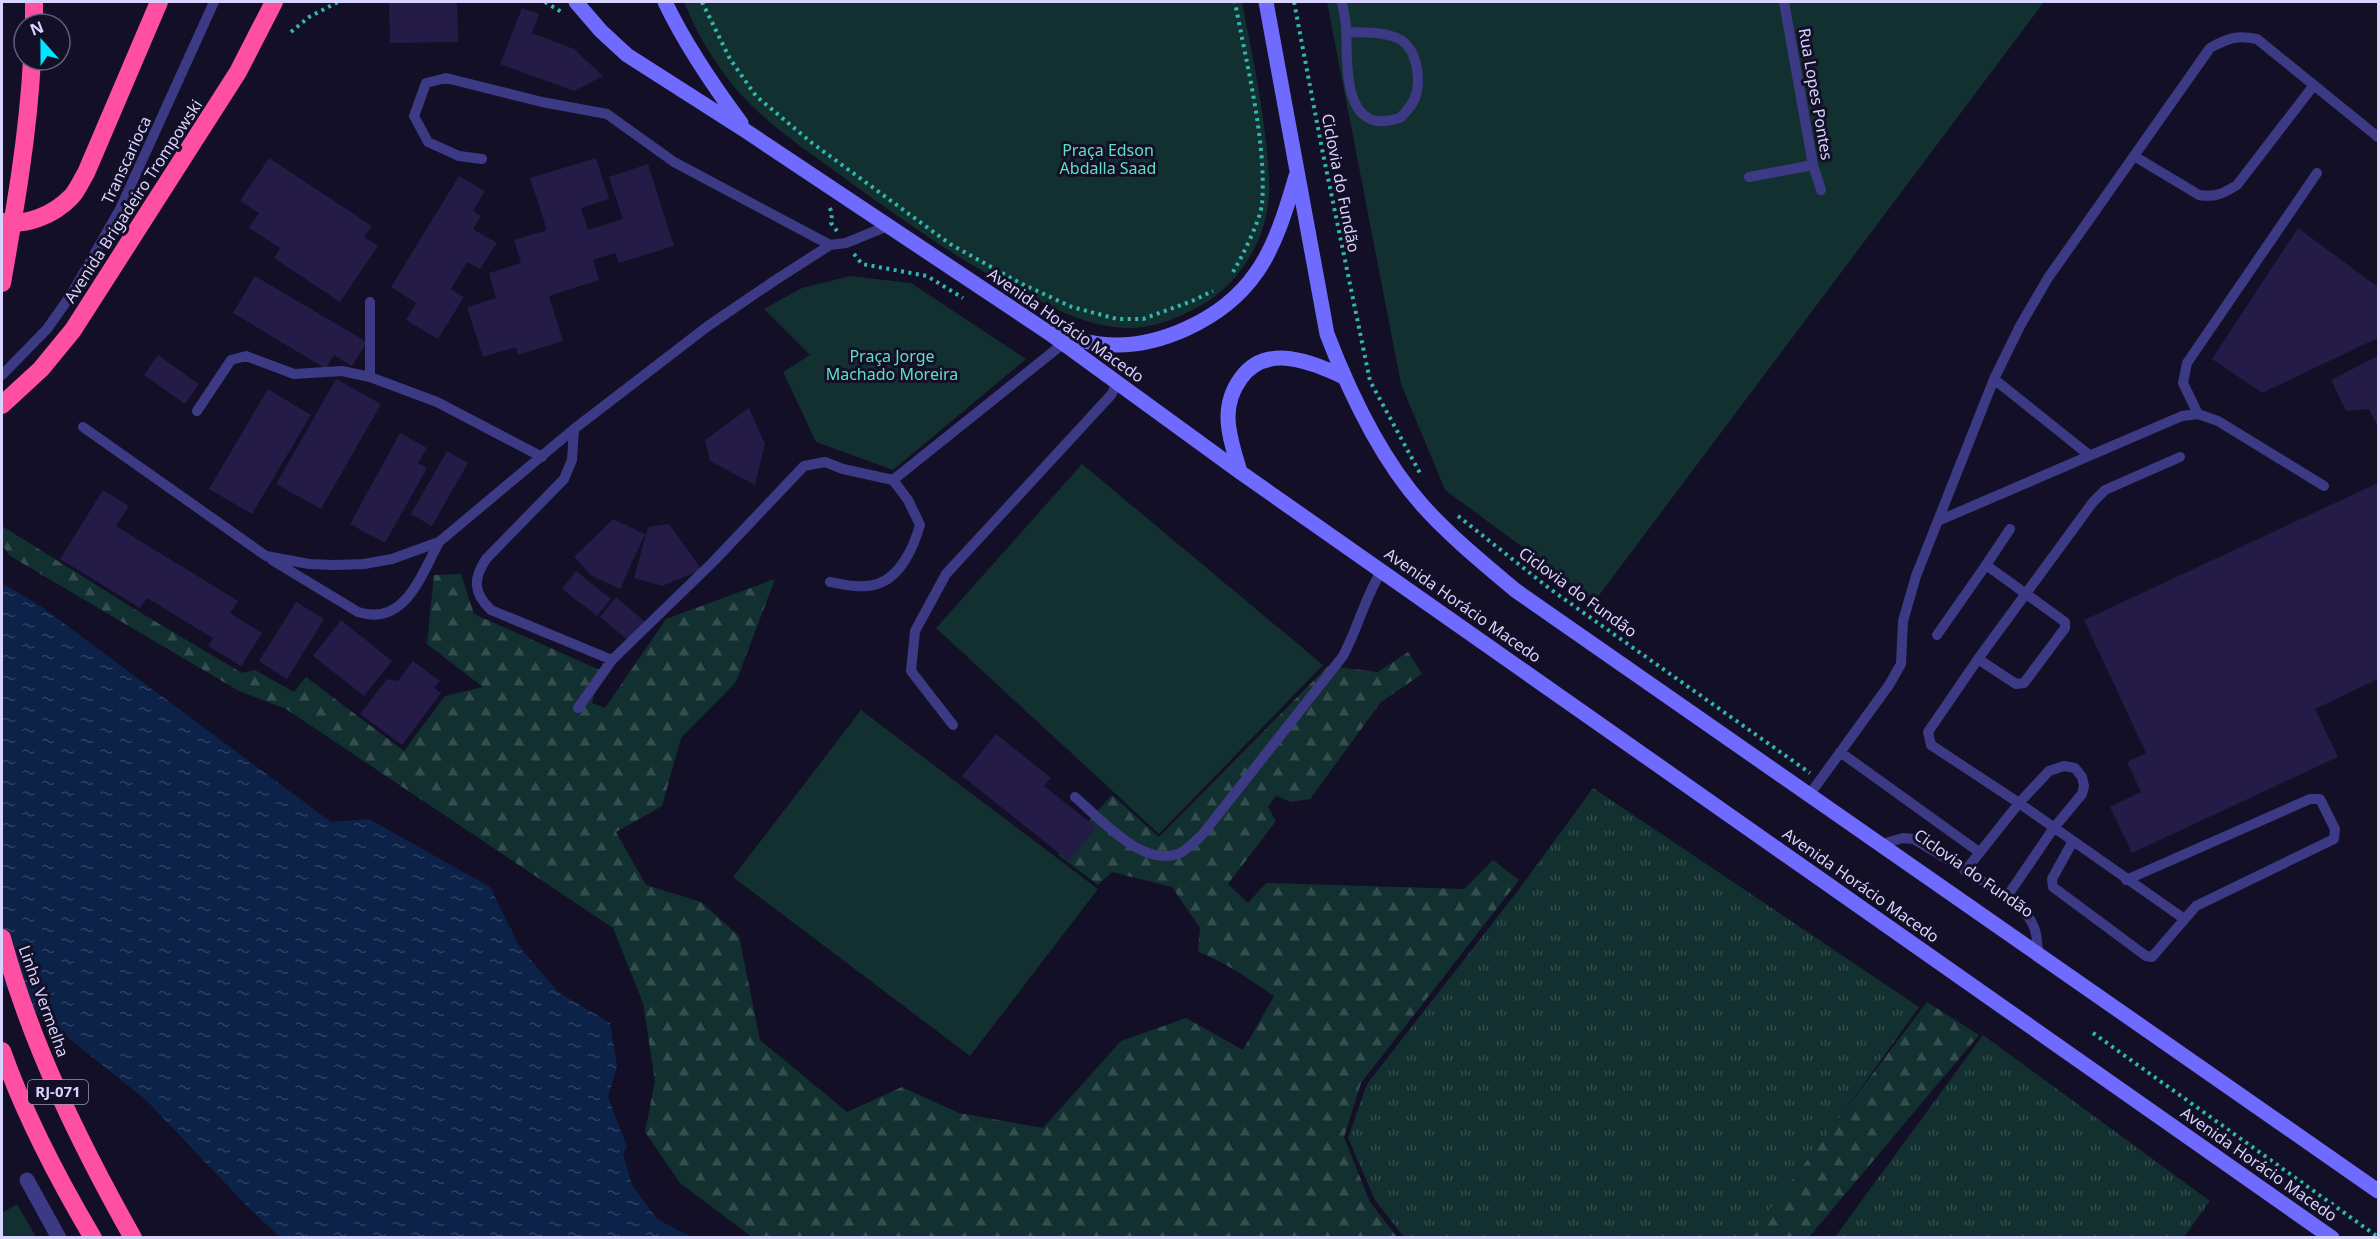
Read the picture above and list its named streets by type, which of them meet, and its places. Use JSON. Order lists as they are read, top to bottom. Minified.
{"streets":{"highway":["Avenida Brigadeiro Trompowski","Linha Vermelha","RJ-071"],"street":["Avenida Horácio Macedo"],"lane":["Rua Lopes Pontes","Transcarioca"],"path":["Ciclovia do Fundão"]},"parks":["Praça Edson Abdalla Saad","Praça Jorge Machado Moreira"],"north":"top"}
